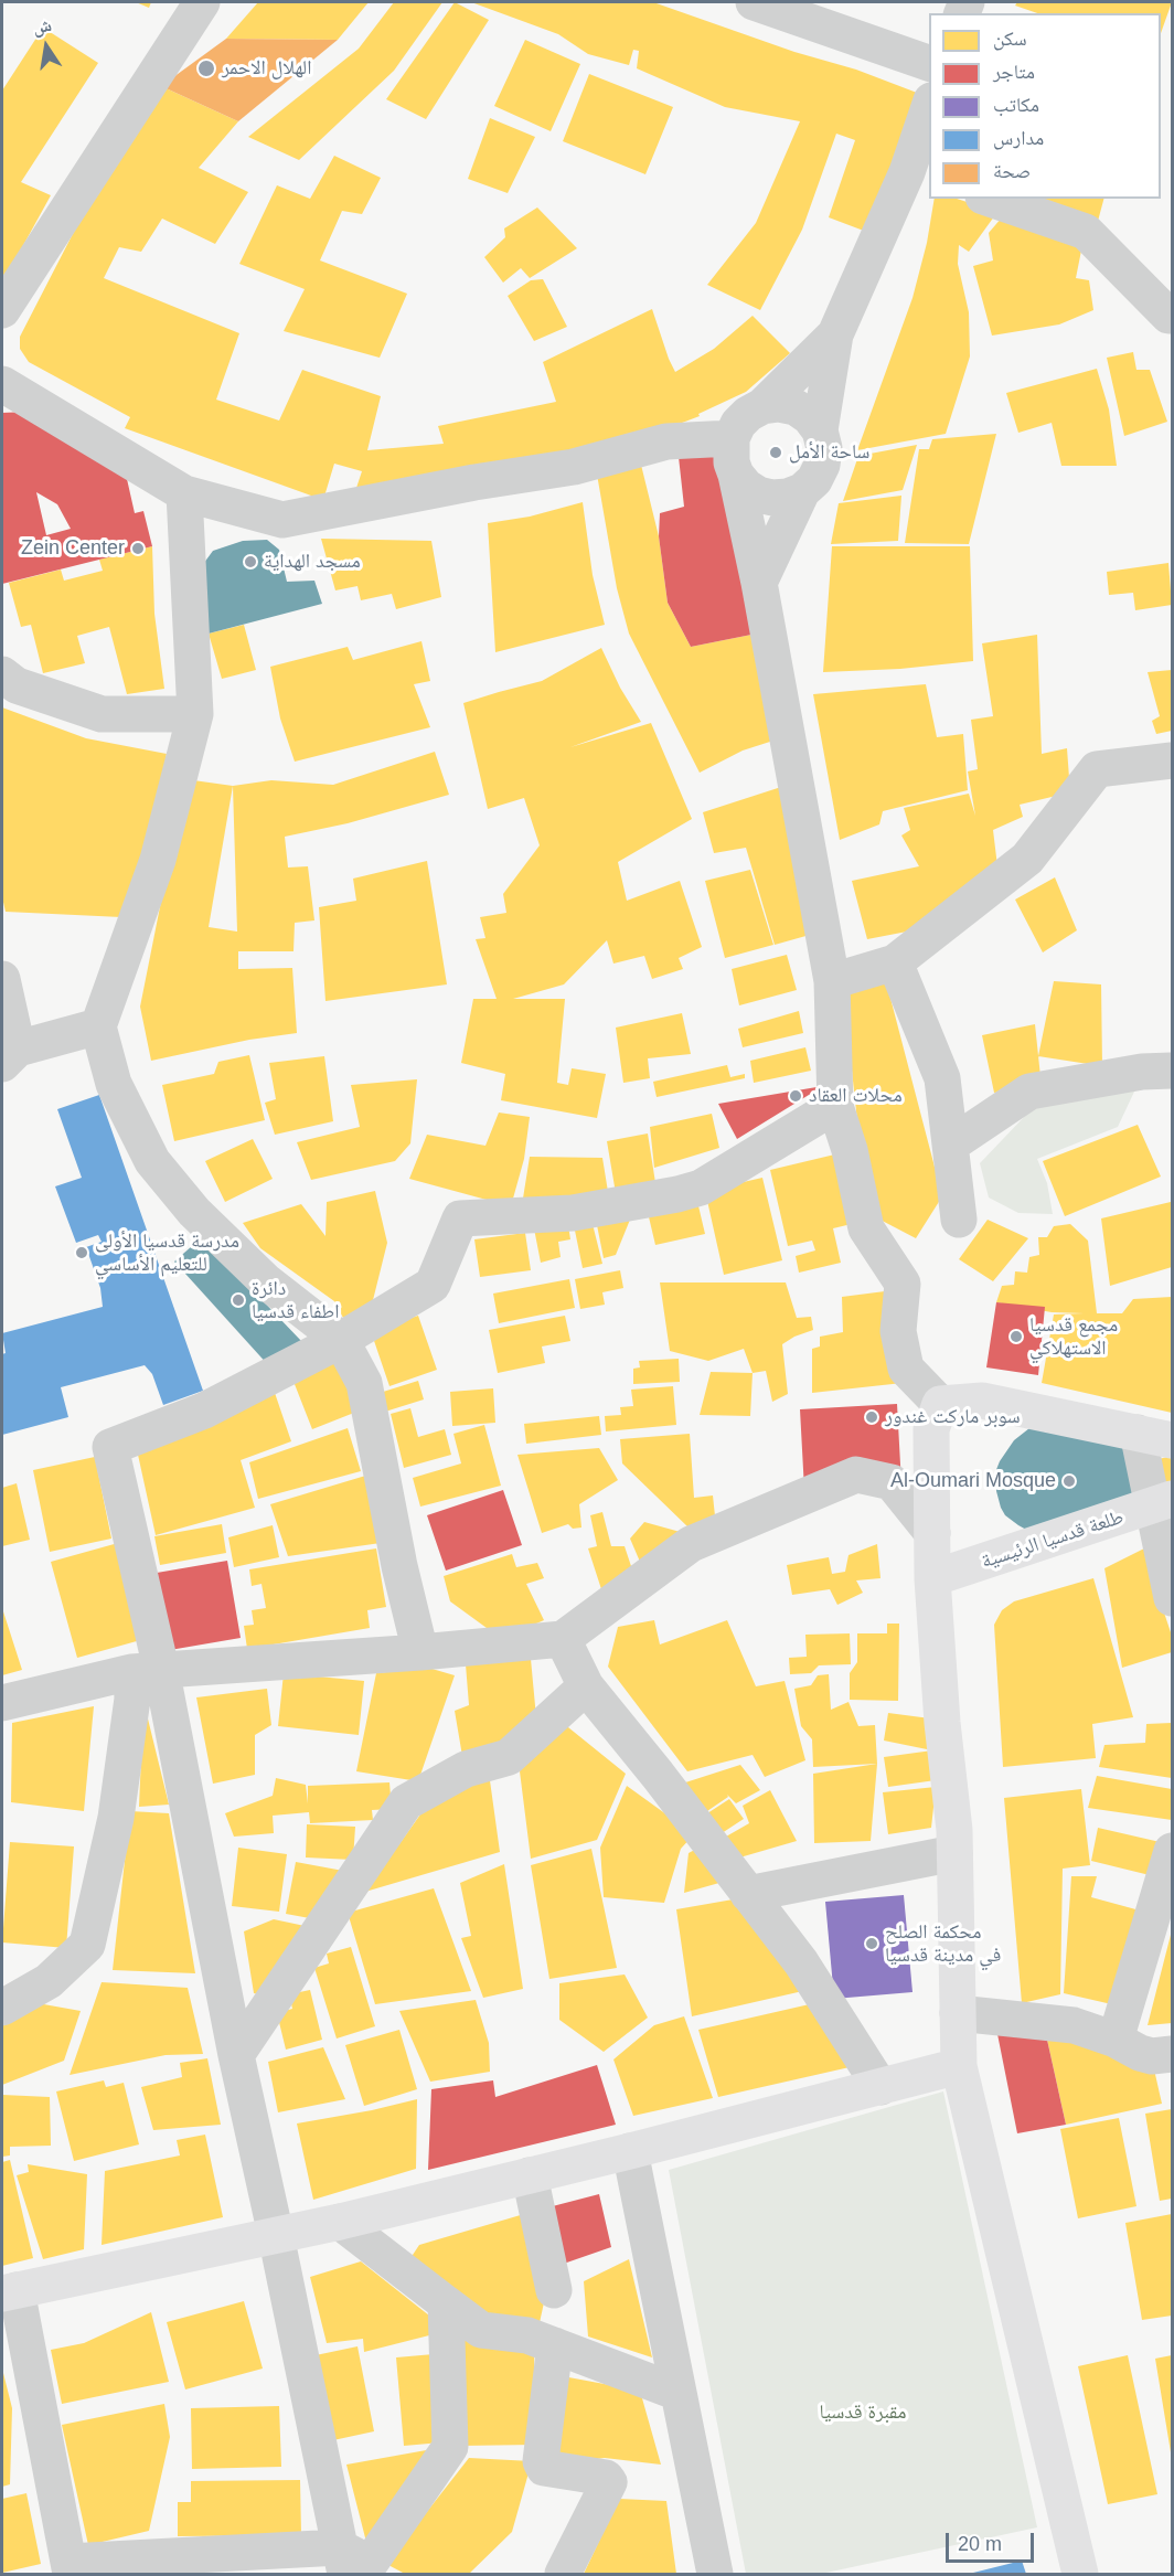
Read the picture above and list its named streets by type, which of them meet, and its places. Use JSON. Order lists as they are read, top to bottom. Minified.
{"streets":{"main road":["طلعة قدسيا الرئيسية"]},"parks":["مقبرة قدسيا"],"places":["الهلال الاحمر","ساحة الأمل","Zein Center","مسجد الهداية","محلات العقاد","مدرسة قدسيا الأولى للتعليم الأساسي","دائرة اطفاء قدسيا","مجمع قدسيا الاستهلاكي","سوبر ماركت غندور","Al-Oumari Mosque","محكمة الصلح في مدينة قدسيا"],"legend":["سكن","متاجر","مكاتب","مدارس","صحة"],"scale_bar":"20 m","north":"top"}
